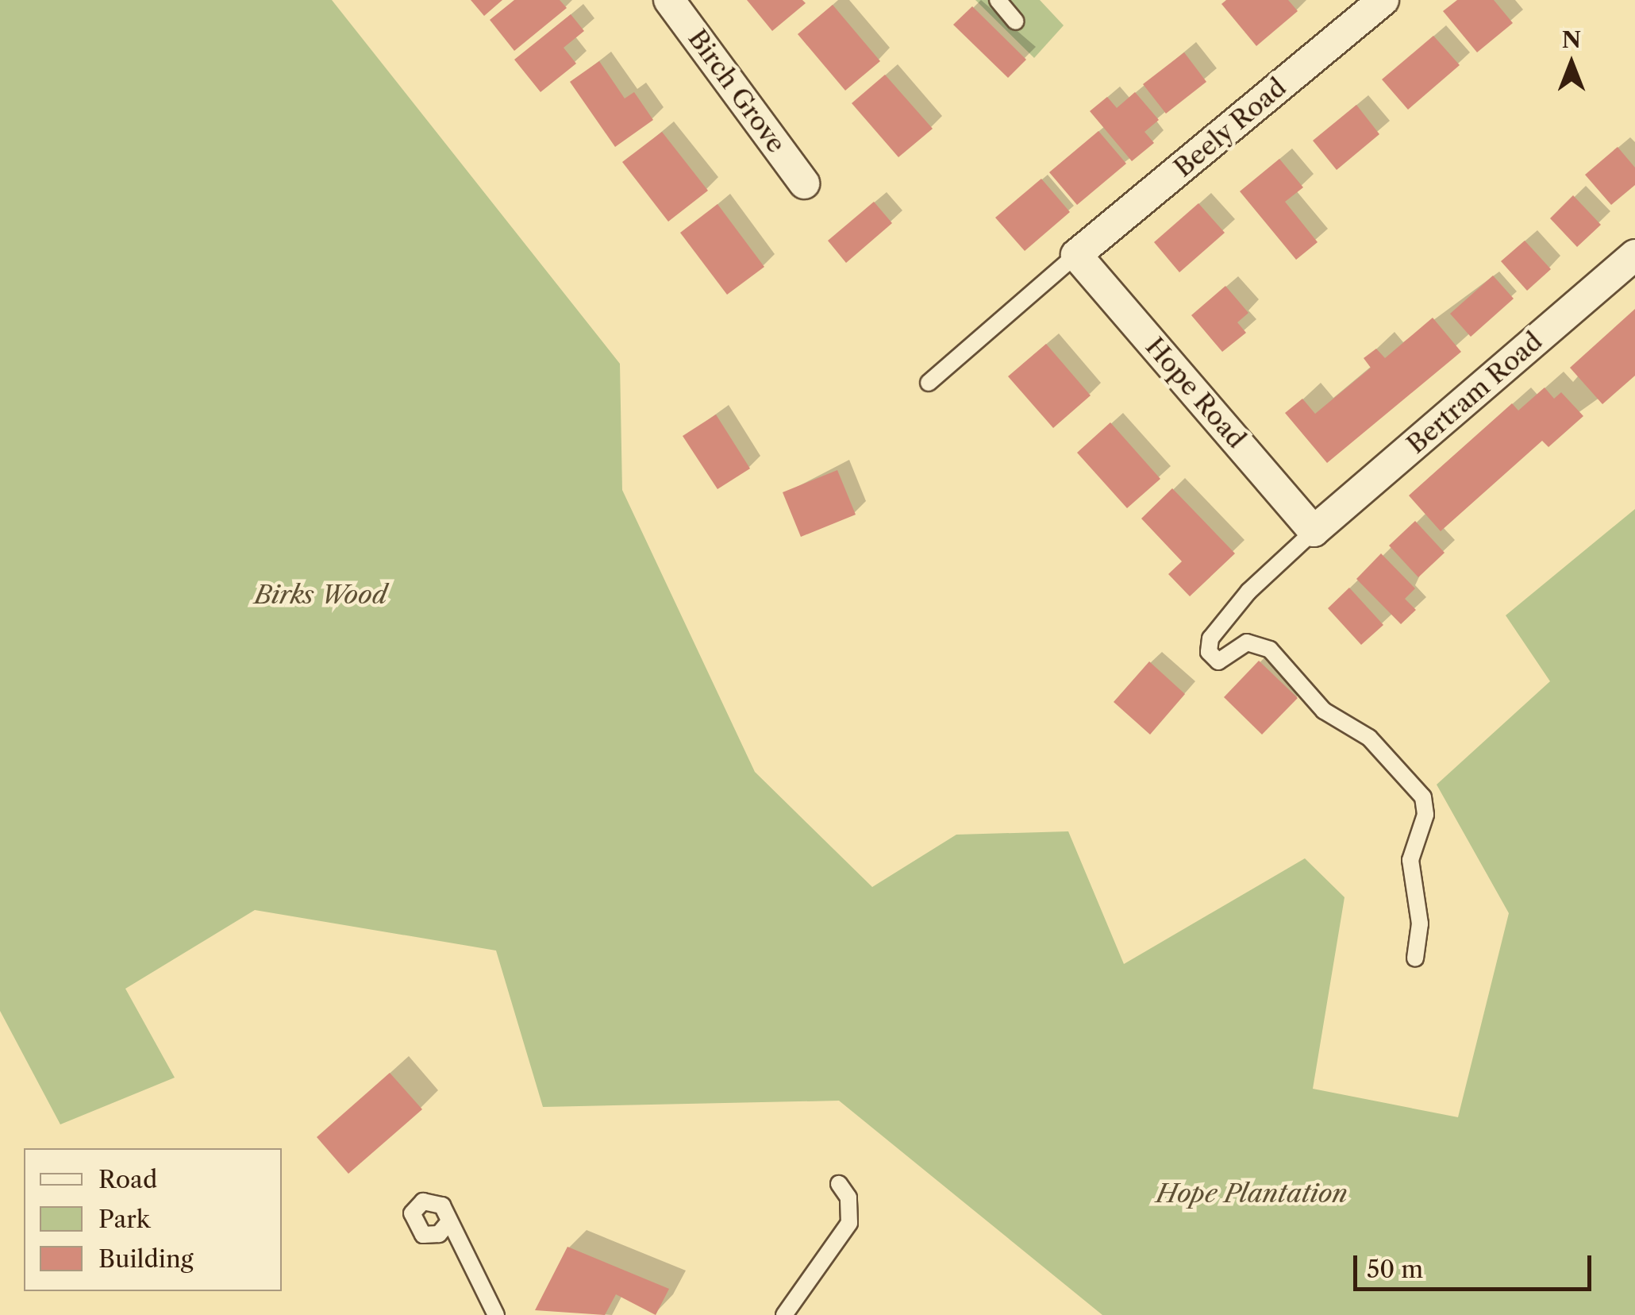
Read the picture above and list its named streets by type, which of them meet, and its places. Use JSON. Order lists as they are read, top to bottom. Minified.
{"streets":{"street":["Birch Grove","Beely Road","Hope Road","Bertram Road"]},"crossings":[["Beely Road","Hope Road"],["Hope Road","Bertram Road"]],"parks":["Birks Wood","Hope Plantation"],"legend":["Road","Park","Building"],"scale_bar":"50 m","north":"top"}
